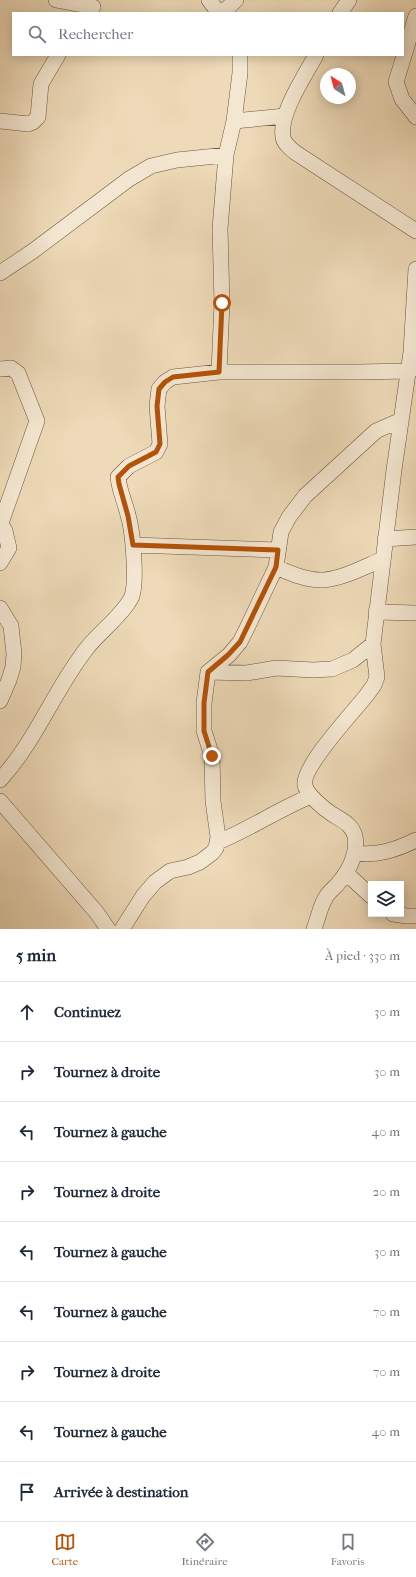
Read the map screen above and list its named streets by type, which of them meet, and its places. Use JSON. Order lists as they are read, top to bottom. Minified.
{"north":"top left","page":{"search":"Rechercher","heading":["5 min","À pied · 330 m"],"list":[["Continuez","30 m"],["Tournez à droite","30 m"],["Tournez à gauche","40 m"],["Tournez à droite","20 m"],["Tournez à gauche","30 m"],["Tournez à gauche","70 m"],["Tournez à droite","70 m"],["Tournez à gauche","40 m"],"Arrivée à destination"],"nav":["Carte","Itinéraire","Favoris"]}}
